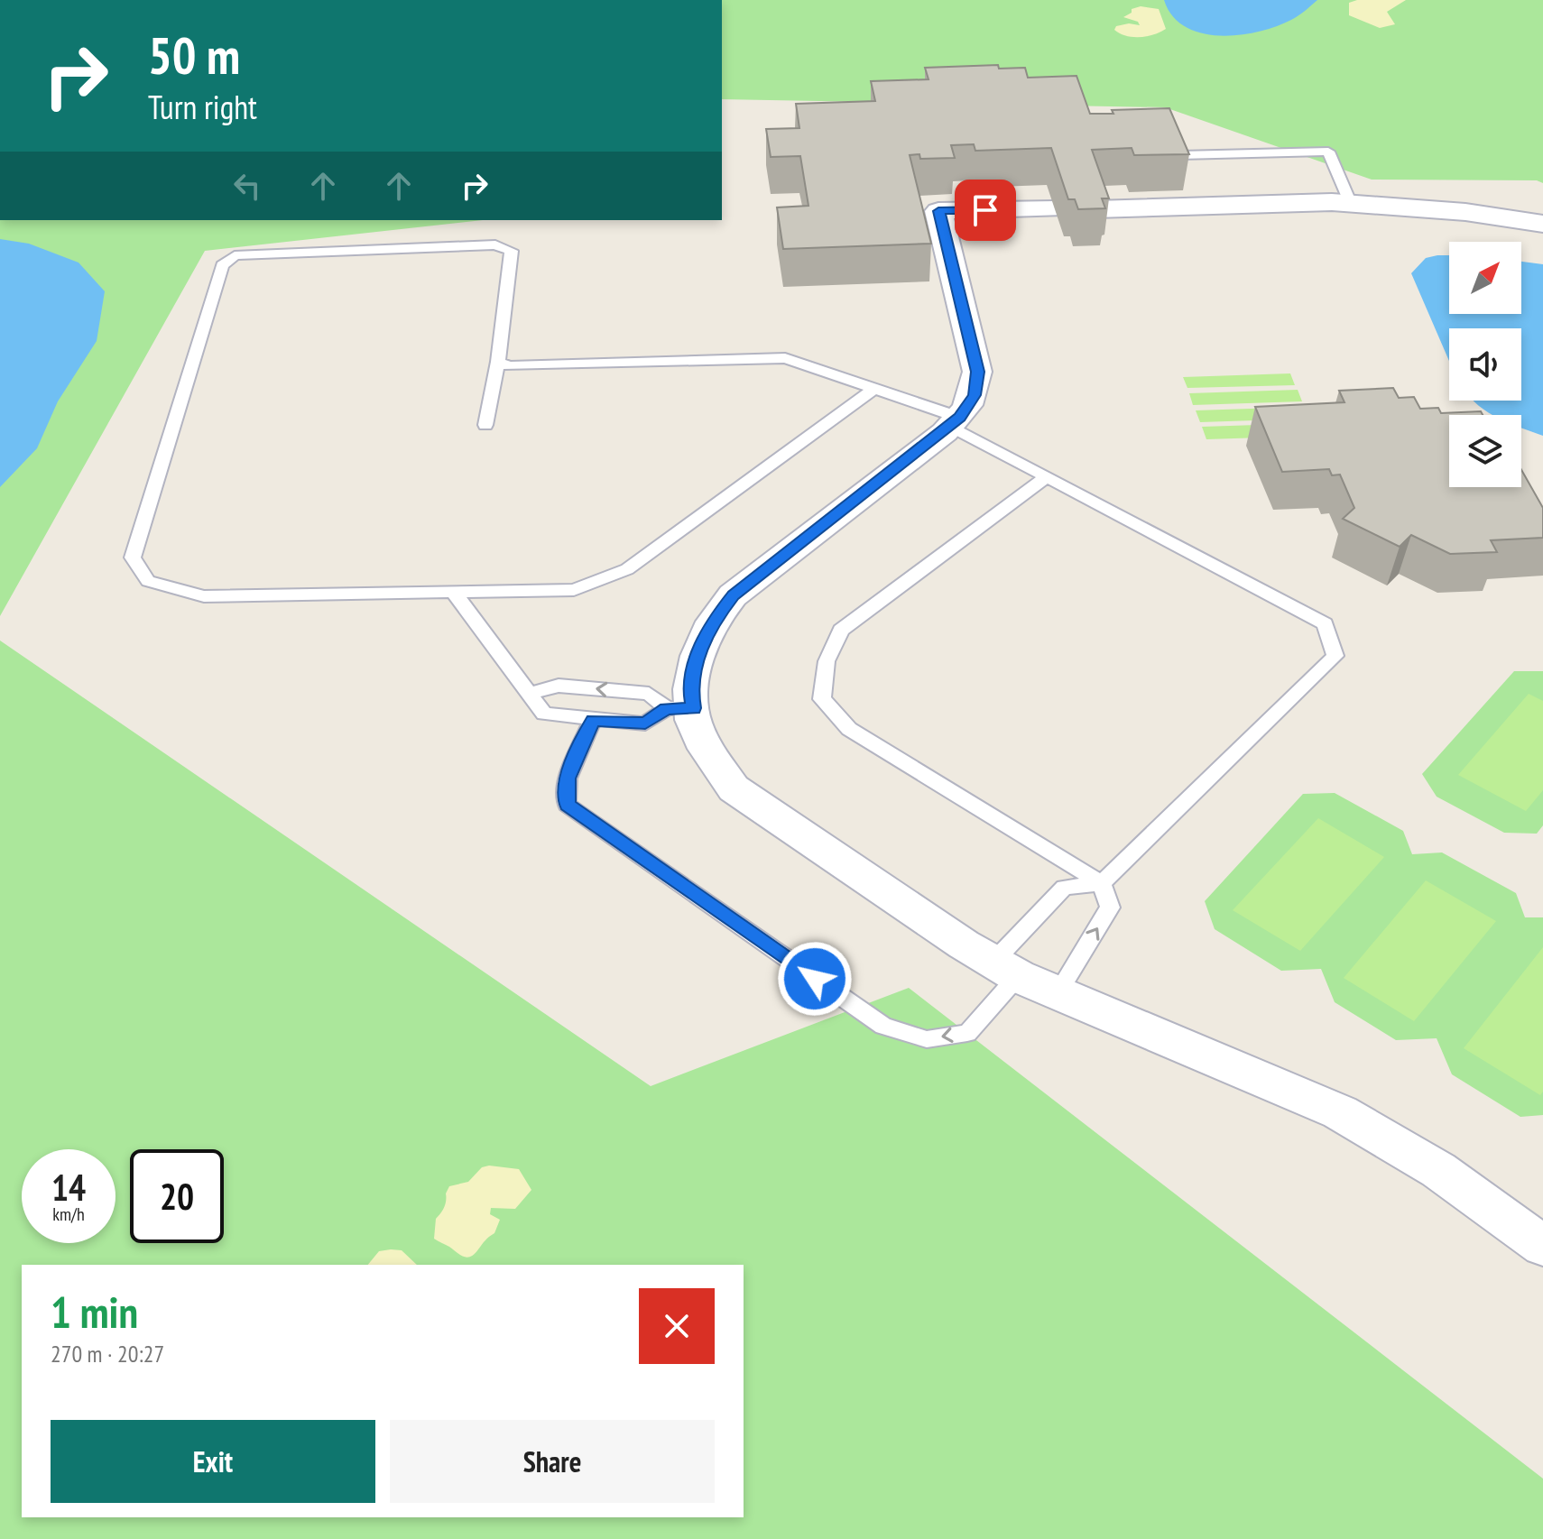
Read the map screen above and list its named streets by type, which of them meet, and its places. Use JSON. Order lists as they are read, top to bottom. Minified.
{"north":"top right","page":{"turn":["50 m","Turn right"],"speed":"14 km/h","limit":"20","heading":["1 min","270 m · 20:27"],"buttons":["Exit","Share"]}}
